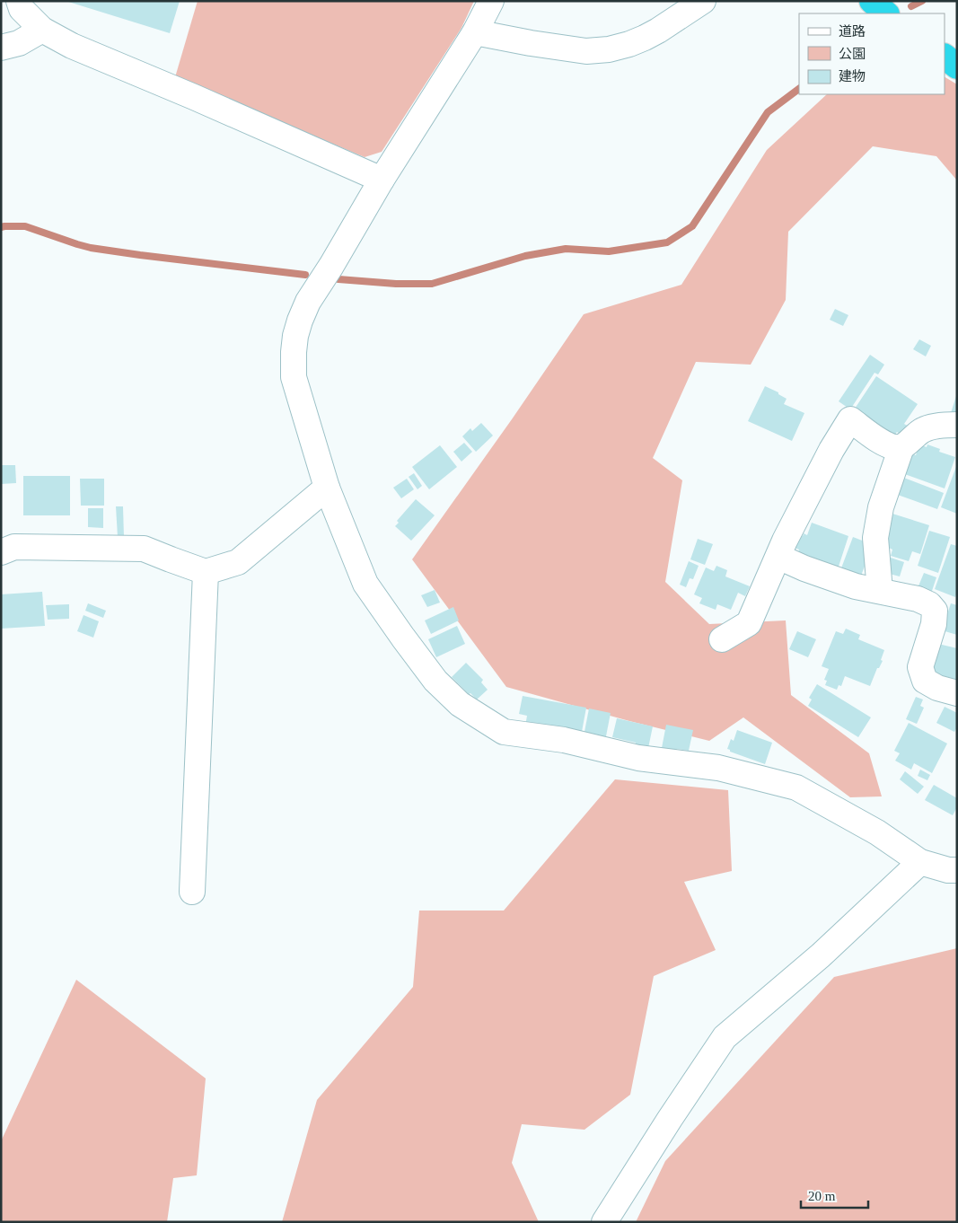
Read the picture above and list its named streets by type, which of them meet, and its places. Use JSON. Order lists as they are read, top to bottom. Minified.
{"legend":["道路","公園","建物"],"scale_bar":"20 m"}
